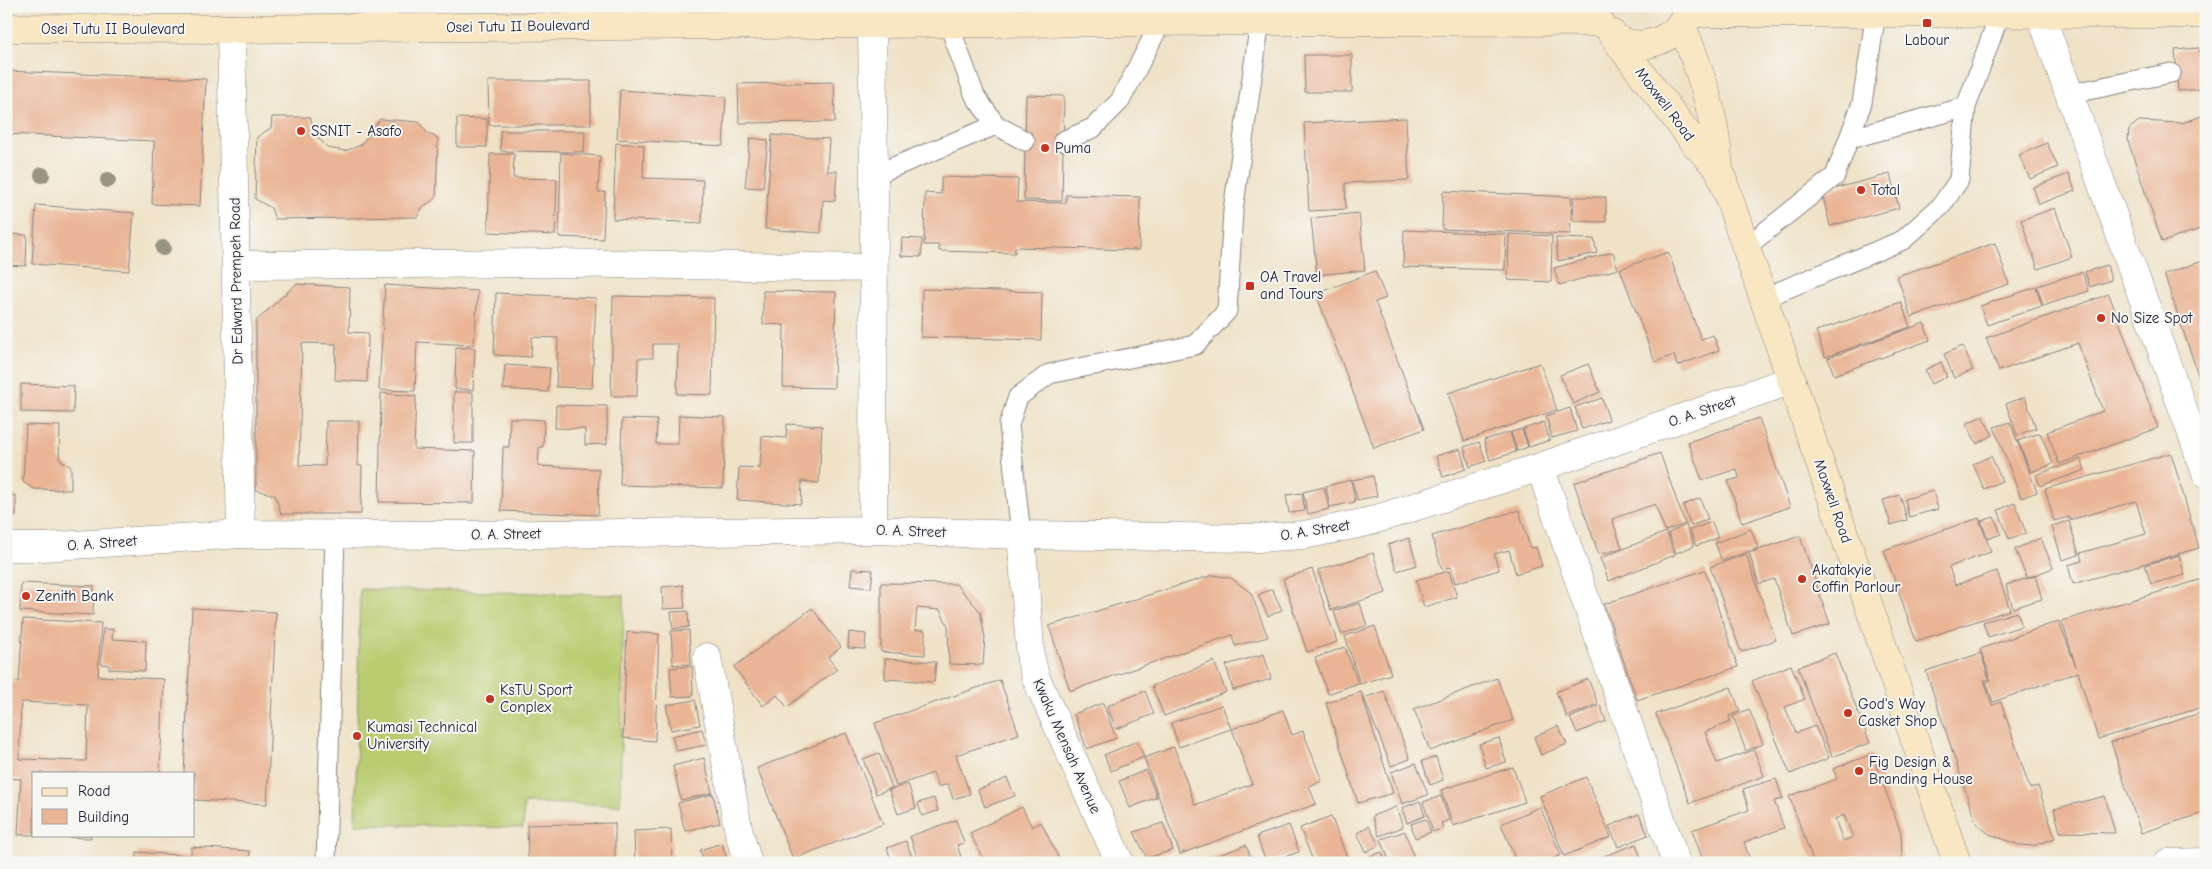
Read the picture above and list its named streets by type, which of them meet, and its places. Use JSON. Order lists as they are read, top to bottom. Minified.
{"streets":{"main road":["Osei Tutu II Boulevard","Maxwell Road"],"street":["Dr Edward Prempeh Road","O. A. Street","Kwaku Mensah Avenue"]},"crossings":[["Osei Tutu II Boulevard","Maxwell Road"],["Osei Tutu II Boulevard","Dr Edward Prempeh Road"],["Maxwell Road","O. A. Street"],["Dr Edward Prempeh Road","O. A. Street"],["O. A. Street","Kwaku Mensah Avenue"]],"places":{"transit":["Labour","OA Travel and Tours"],"other":["SSNIT - Asafo","Puma","Total","No Size Spot","Akatakyie Coffin Parlour","Zenith Bank","KsTU Sport Conplex","God's Way Casket Shop","Kumasi Technical University","Fig Design & Branding House"]},"legend":["Road","Building"]}
